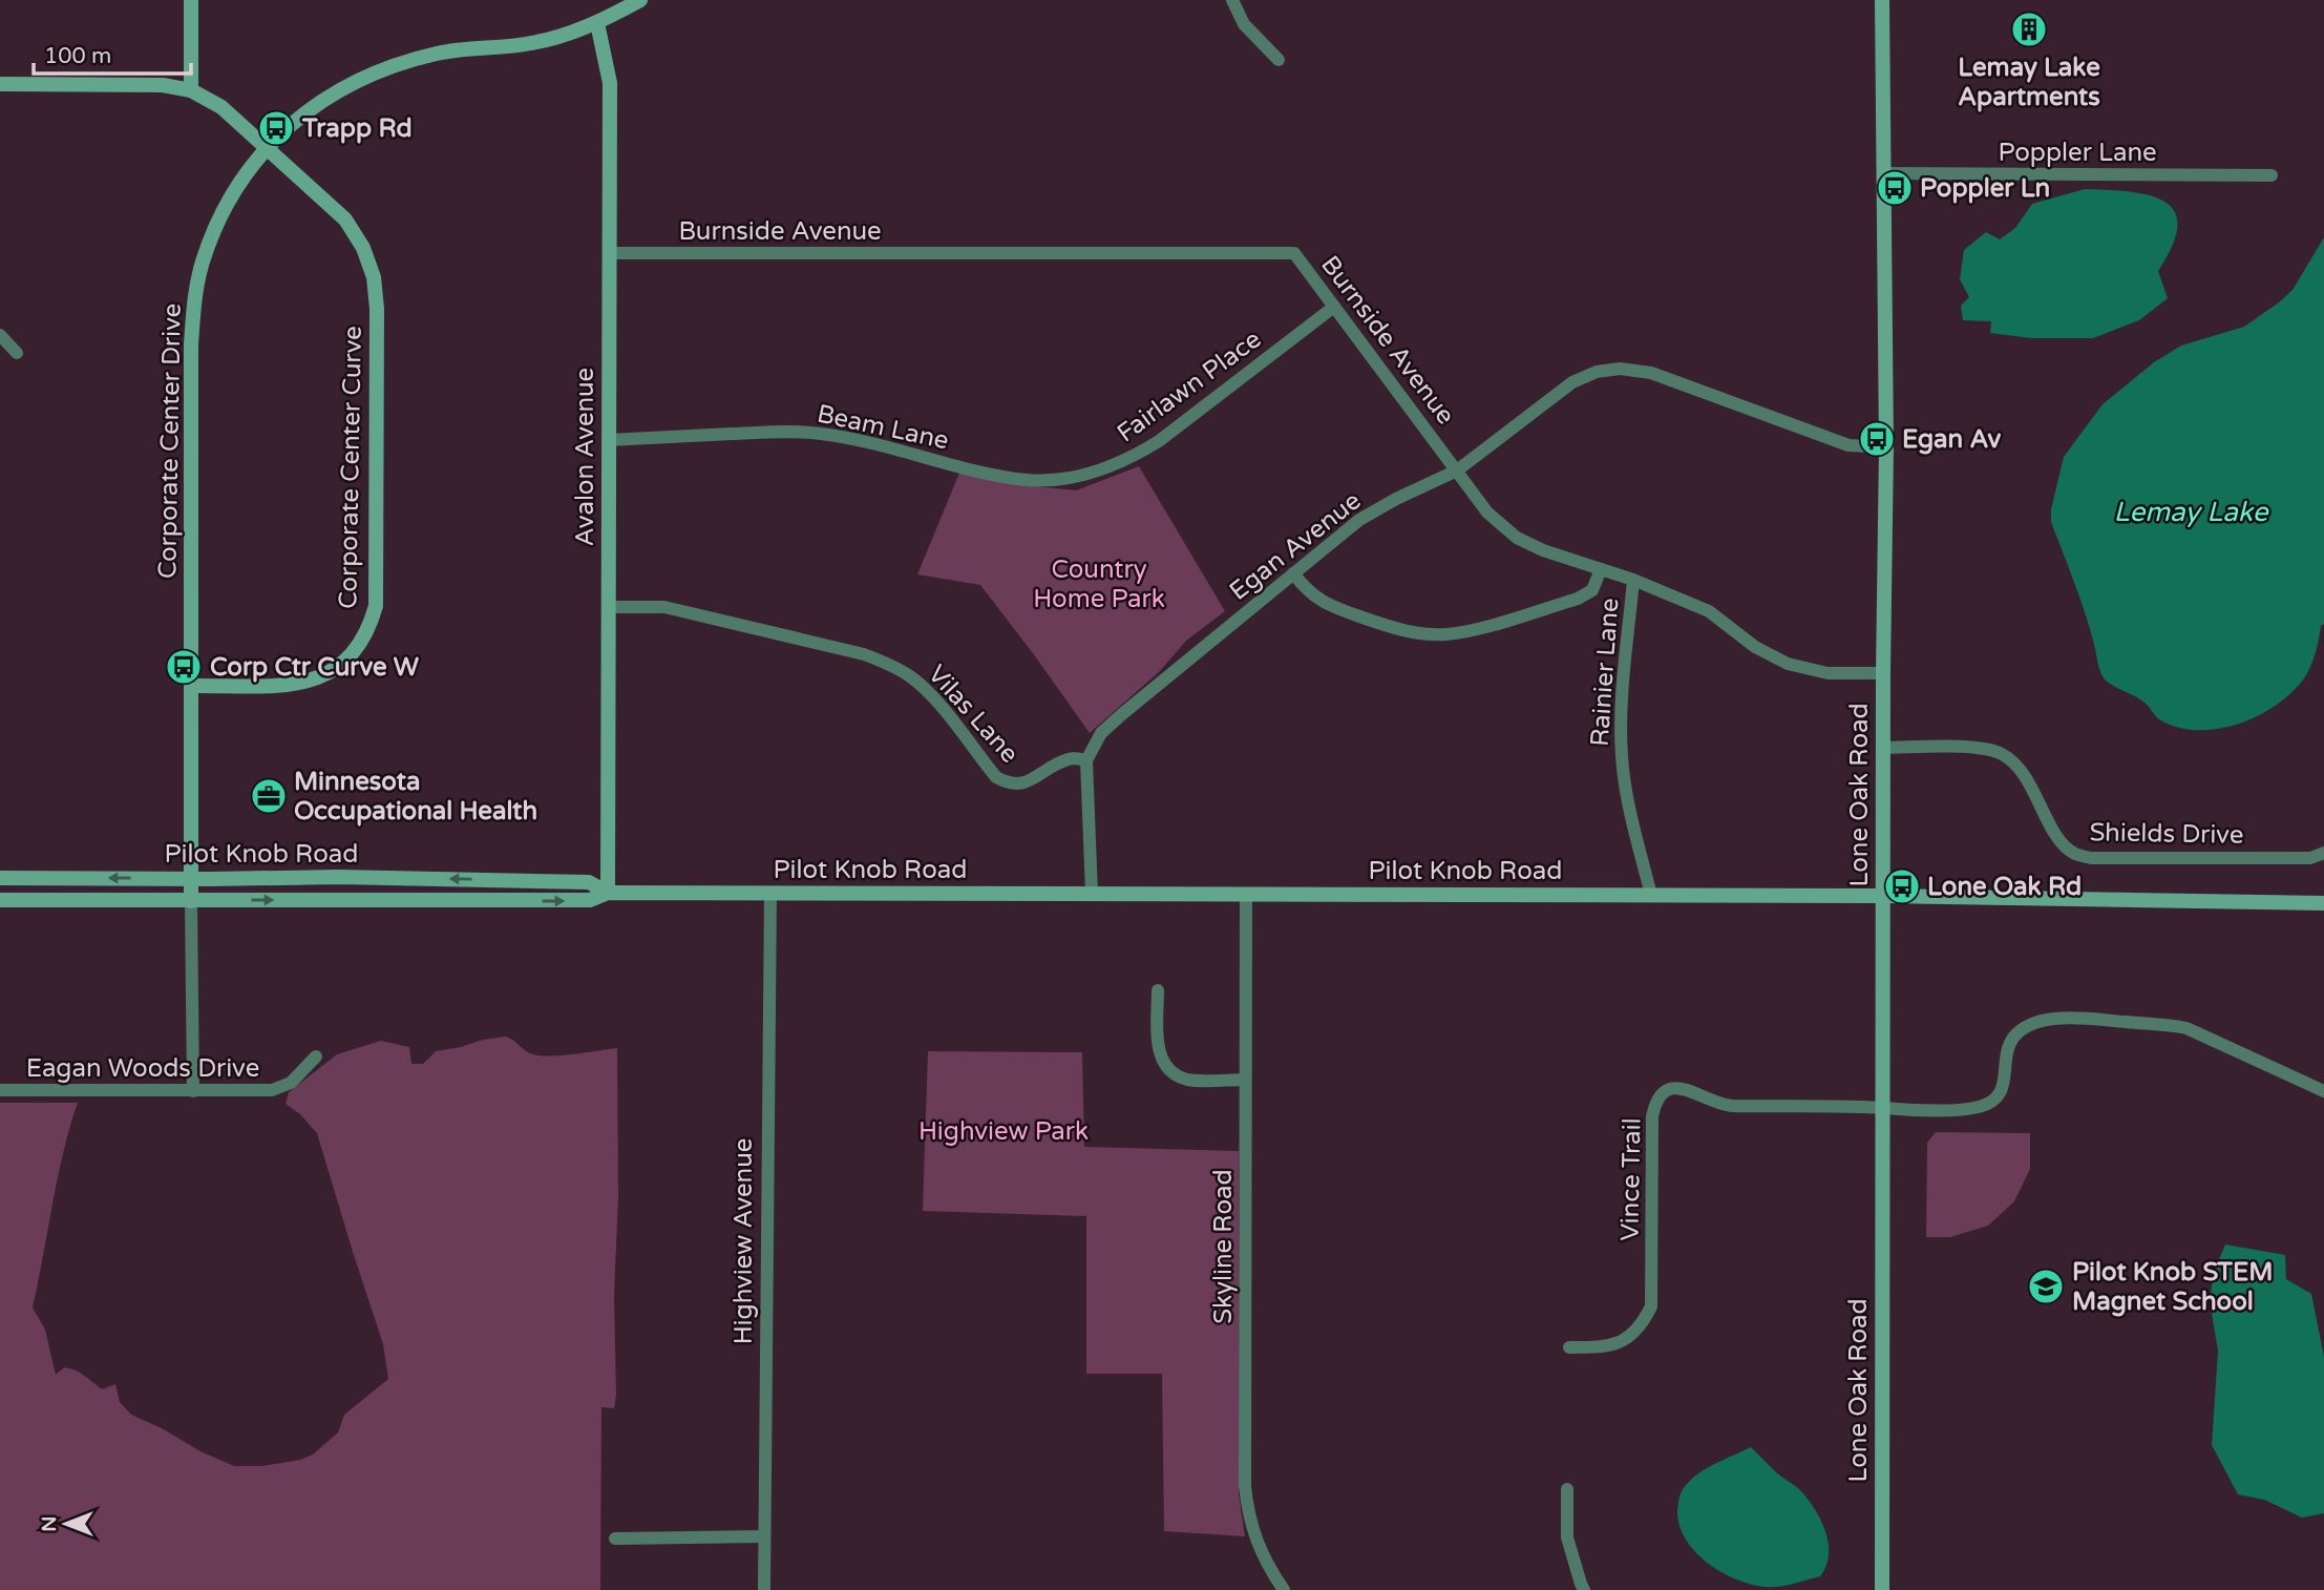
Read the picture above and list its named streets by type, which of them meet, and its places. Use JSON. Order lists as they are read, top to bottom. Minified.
{"streets":{"main road":["Corporate Center Drive","Avalon Avenue","Corporate Center Curve","Lone Oak Road","Pilot Knob Road"],"street":["Poppler Lane","Burnside Avenue","Fairlawn Place","Beam Lane","Egan Avenue","Rainier Lane","Vilas Lane","Shields Drive","Eagan Woods Drive","Vince Trail","Highview Avenue","Skyline Road"]},"crossings":[["Poppler Lane","Lone Oak Road"],["Burnside Avenue","Fairlawn Place"],["Burnside Avenue","Avalon Avenue"],["Burnside Avenue","Egan Avenue"],["Burnside Avenue","Rainier Lane"],["Burnside Avenue","Lone Oak Road"],["Fairlawn Place","Beam Lane"],["Beam Lane","Avalon Avenue"],["Corporate Center Drive","Avalon Avenue"],["Corporate Center Drive","Corporate Center Curve"],["Corporate Center Drive","Pilot Knob Road"],["Avalon Avenue","Vilas Lane"],["Avalon Avenue","Pilot Knob Road"],["Egan Avenue","Vilas Lane"],["Egan Avenue","Lone Oak Road"],["Rainier Lane","Pilot Knob Road"],["Lone Oak Road","Shields Drive"],["Lone Oak Road","Pilot Knob Road"],["Lone Oak Road","Vince Trail"],["Pilot Knob Road","Highview Avenue"],["Pilot Knob Road","Skyline Road"]],"water":["Lemay Lake"],"parks":["Country Home Park","Highview Park"],"places":{"building":["Lemay Lake Apartments"],"bus stop":["Trapp Rd","Poppler Ln","Egan Av","Corp Ctr Curve W","Lone Oak Rd"],"office":["Minnesota Occupational Health"],"school or university":["Pilot Knob STEM Magnet School"]},"scale_bar":"100 m","north":"left"}
